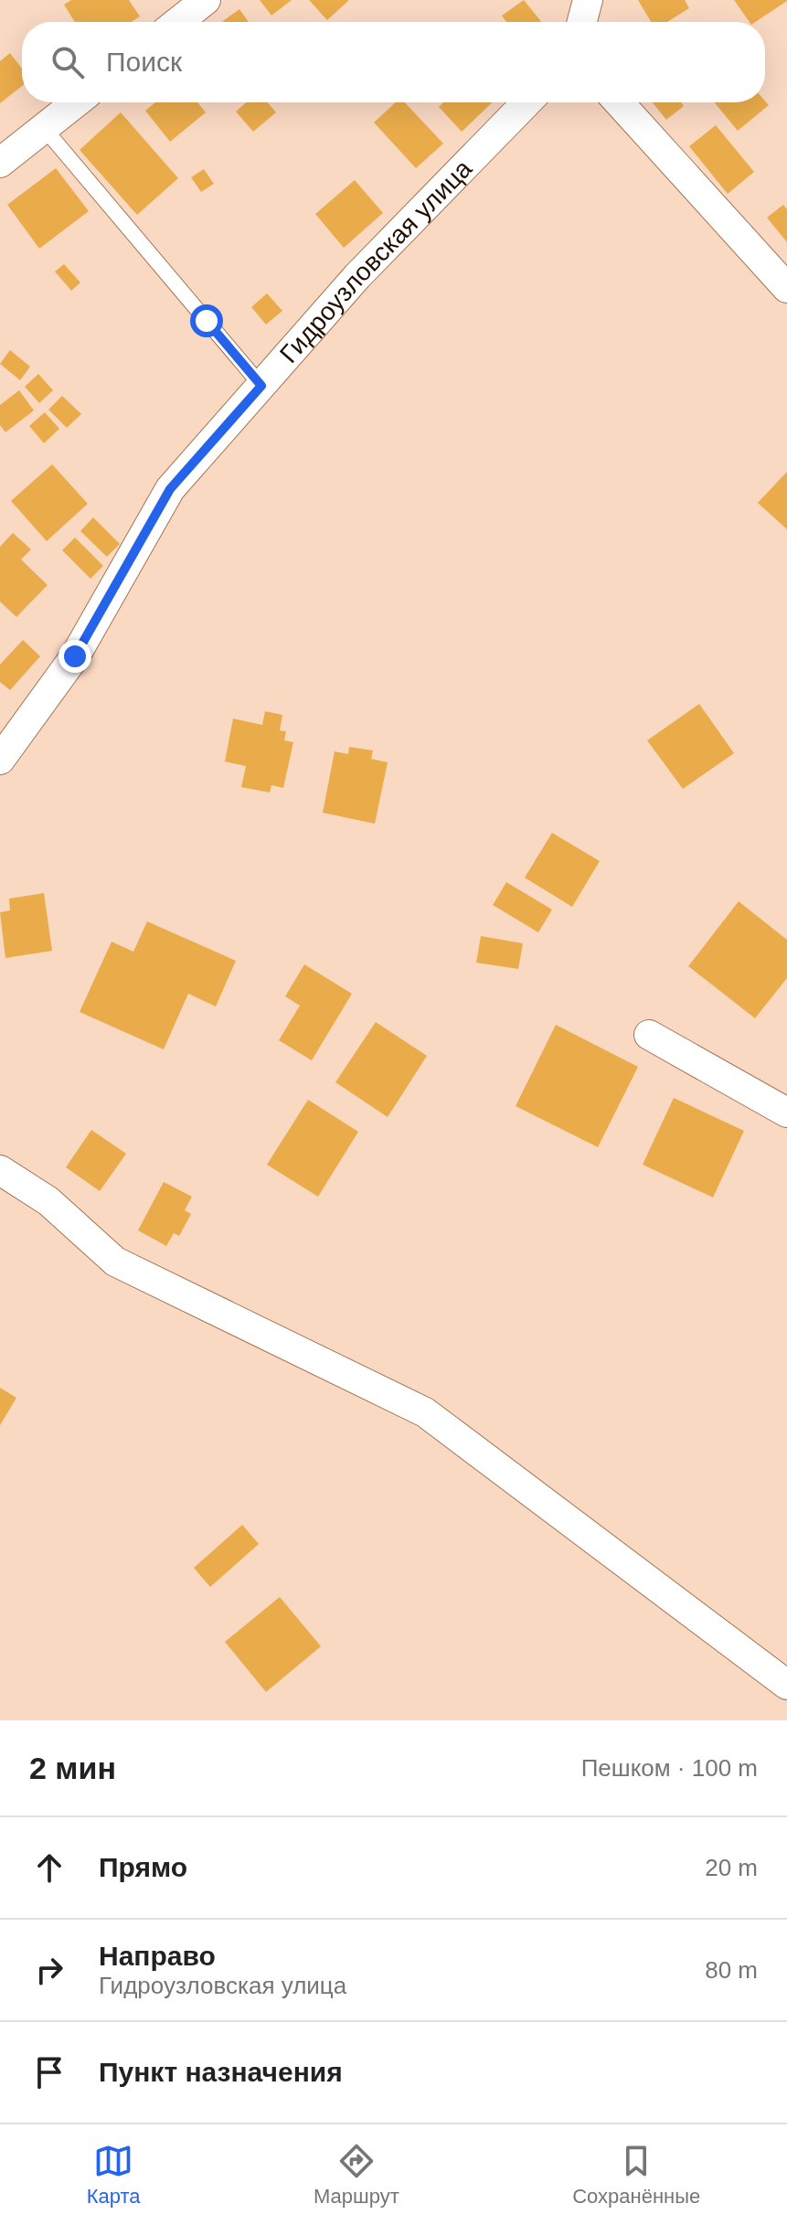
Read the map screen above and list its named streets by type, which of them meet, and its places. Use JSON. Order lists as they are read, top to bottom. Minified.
{"streets":{"street":["Гидроузловская улица"]},"page":{"search":"Поиск","heading":["2 мин","Пешком · 100 m"],"list":[["Прямо","20 m"],["Направо","Гидроузловская улица","80 m"],"Пункт назначения"],"nav":["Карта","Маршрут","Сохранённые"]}}
